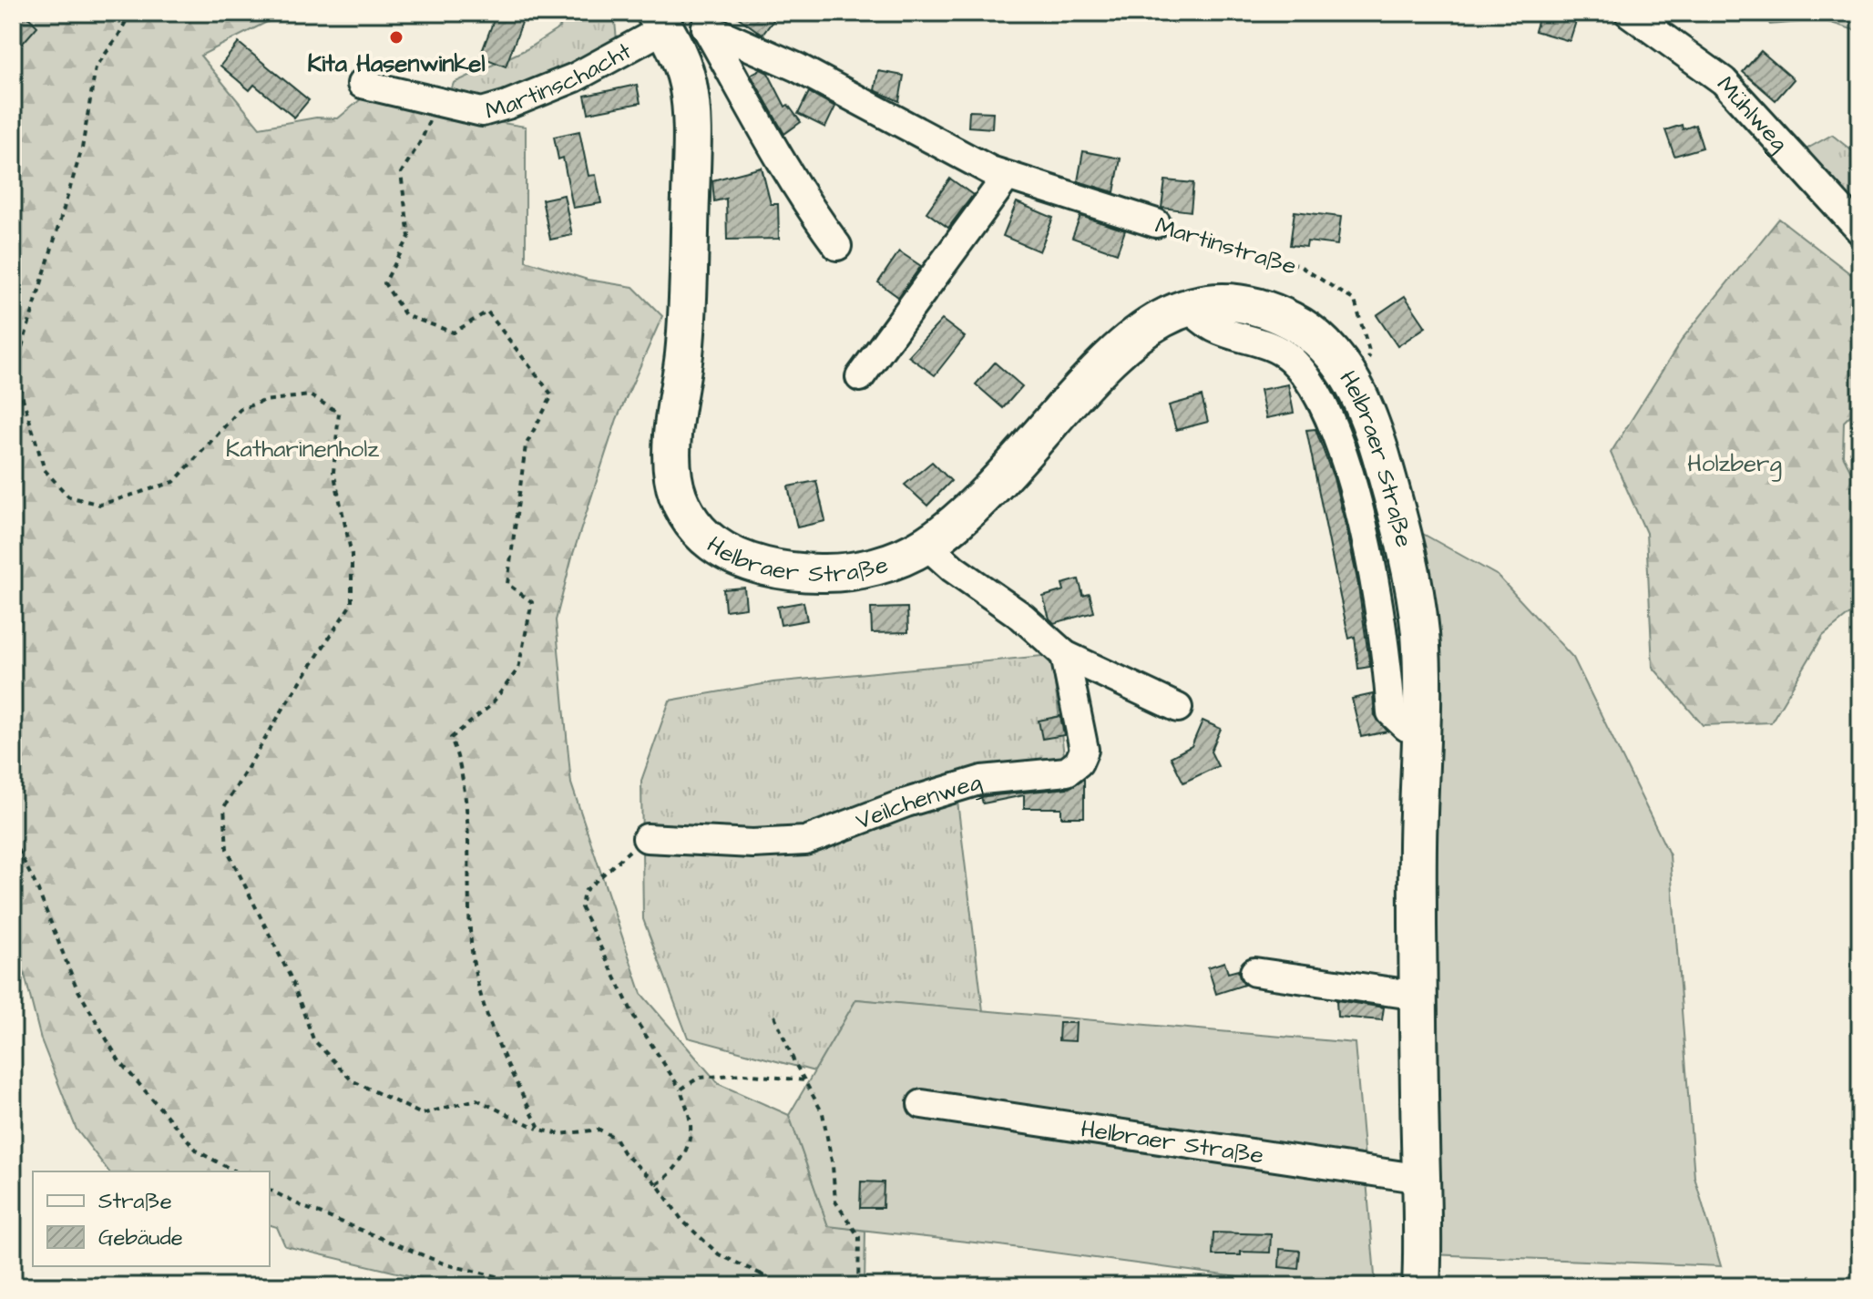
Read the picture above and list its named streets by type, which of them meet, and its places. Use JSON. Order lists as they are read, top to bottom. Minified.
{"streets":{"main road":["Helbraer Straße"],"street":["Martinschacht","Mühlweg","Martinstraße","Veilchenweg"]},"crossings":[["Martinschacht","Helbraer Straße"],["Martinstraße","Helbraer Straße"]],"parks":["Katharinenholz","Holzberg"],"places":["Kita Hasenwinkel"],"legend":["Straße","Gebäude"]}
